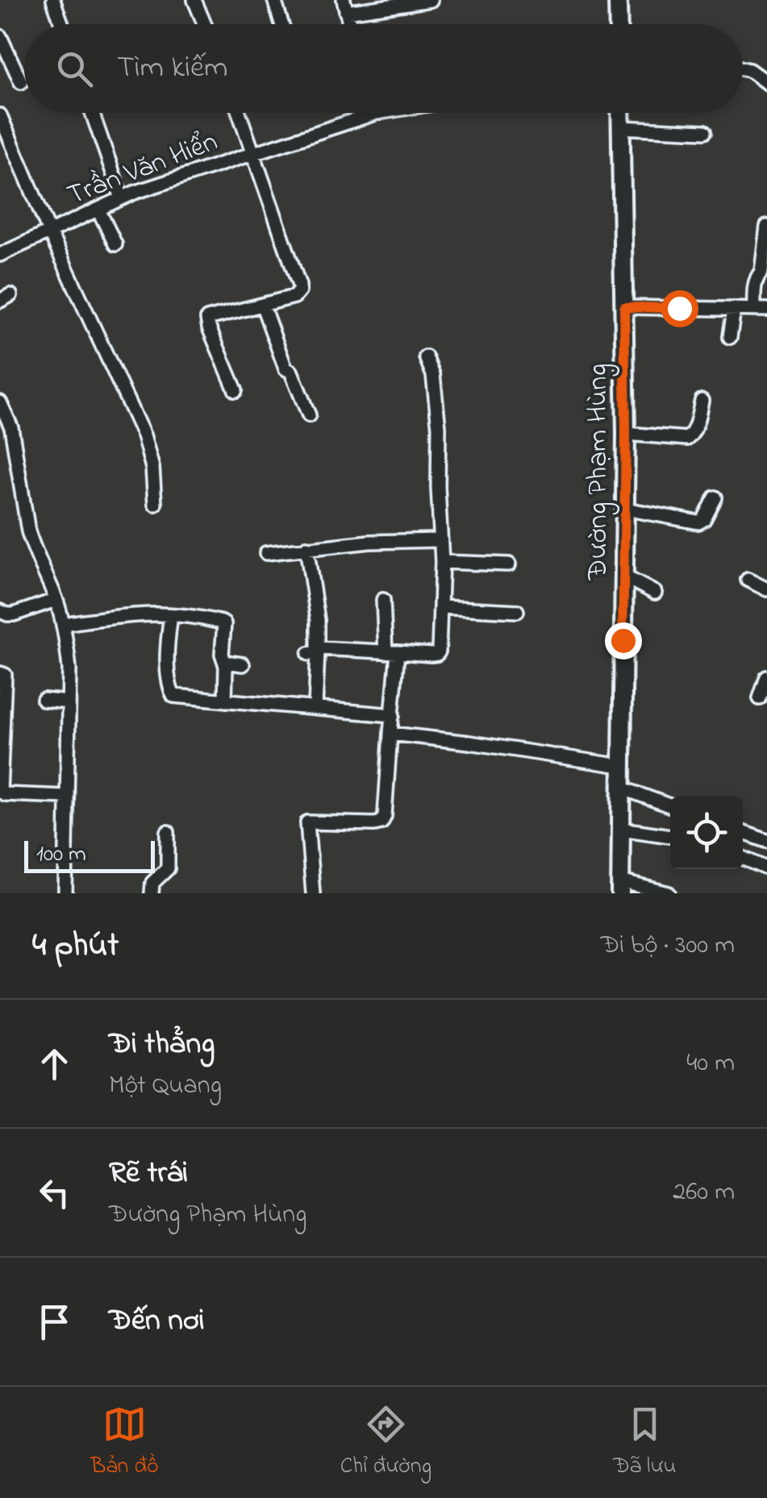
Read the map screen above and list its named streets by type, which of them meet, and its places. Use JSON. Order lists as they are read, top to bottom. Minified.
{"streets":{"main road":["Đường Phạm Hùng"],"street":["Trần Văn Hiển"]},"scale_bar":"100 m","page":{"search":"Tìm kiếm","scale":"100 m","heading":["4 phút","Đi bộ · 300 m"],"list":[["Đi thẳng","Một Quang","40 m"],["Rẽ trái","Đường Phạm Hùng","260 m"],"Đến nơi"],"nav":["Bản đồ","Chỉ đường","Đã lưu"]}}
